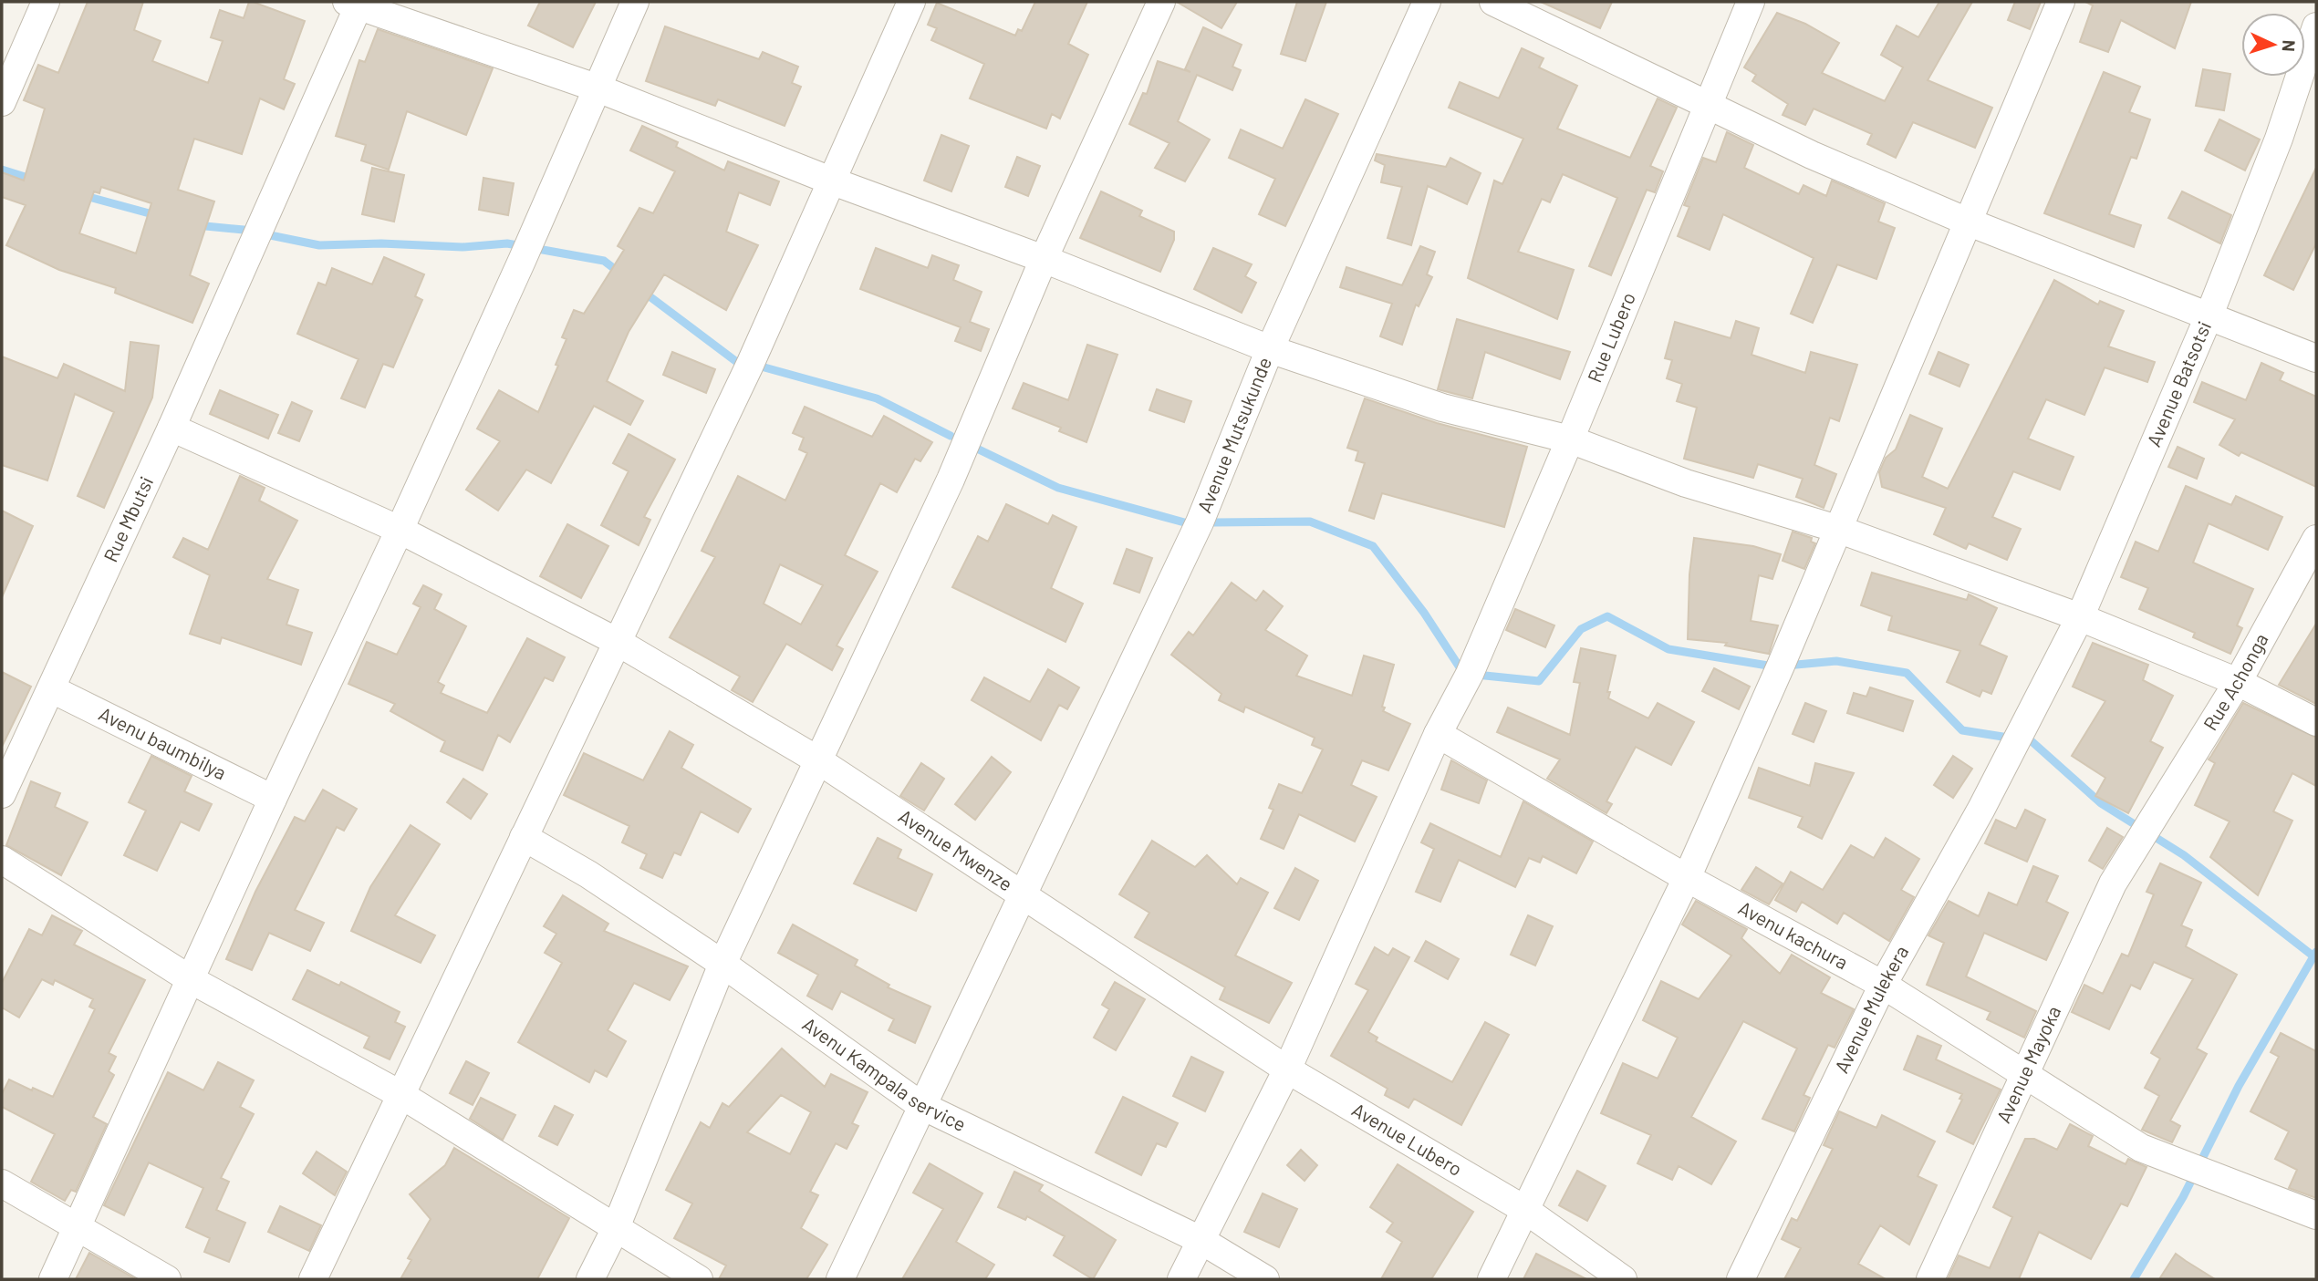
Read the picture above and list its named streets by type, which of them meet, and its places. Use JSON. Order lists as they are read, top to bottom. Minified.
{"streets":{"street":["Rue Lubero","Avenue Batsotsi","Avenue Mutsukunde","Rue Mbutsi","Rue Achonga","Avenu baumbilya","Avenue Mwenze","Avenu kachura","Avenue Mulekera","Avenue Mayoka","Avenu Kampala service","Avenue Lubero"]},"crossings":[["Rue Lubero","Avenu kachura"],["Avenue Batsotsi","Avenue Mulekera"],["Avenue Mutsukunde","Avenue Mwenze"],["Avenue Mutsukunde","Avenu Kampala service"],["Rue Mbutsi","Avenu baumbilya"],["Rue Mbutsi","Avenue Mwenze"],["Rue Achonga","Avenue Mayoka"],["Avenue Mwenze","Avenue Lubero"],["Avenu kachura","Avenue Mulekera"],["Avenu kachura","Avenue Mayoka"]],"north":"right"}
